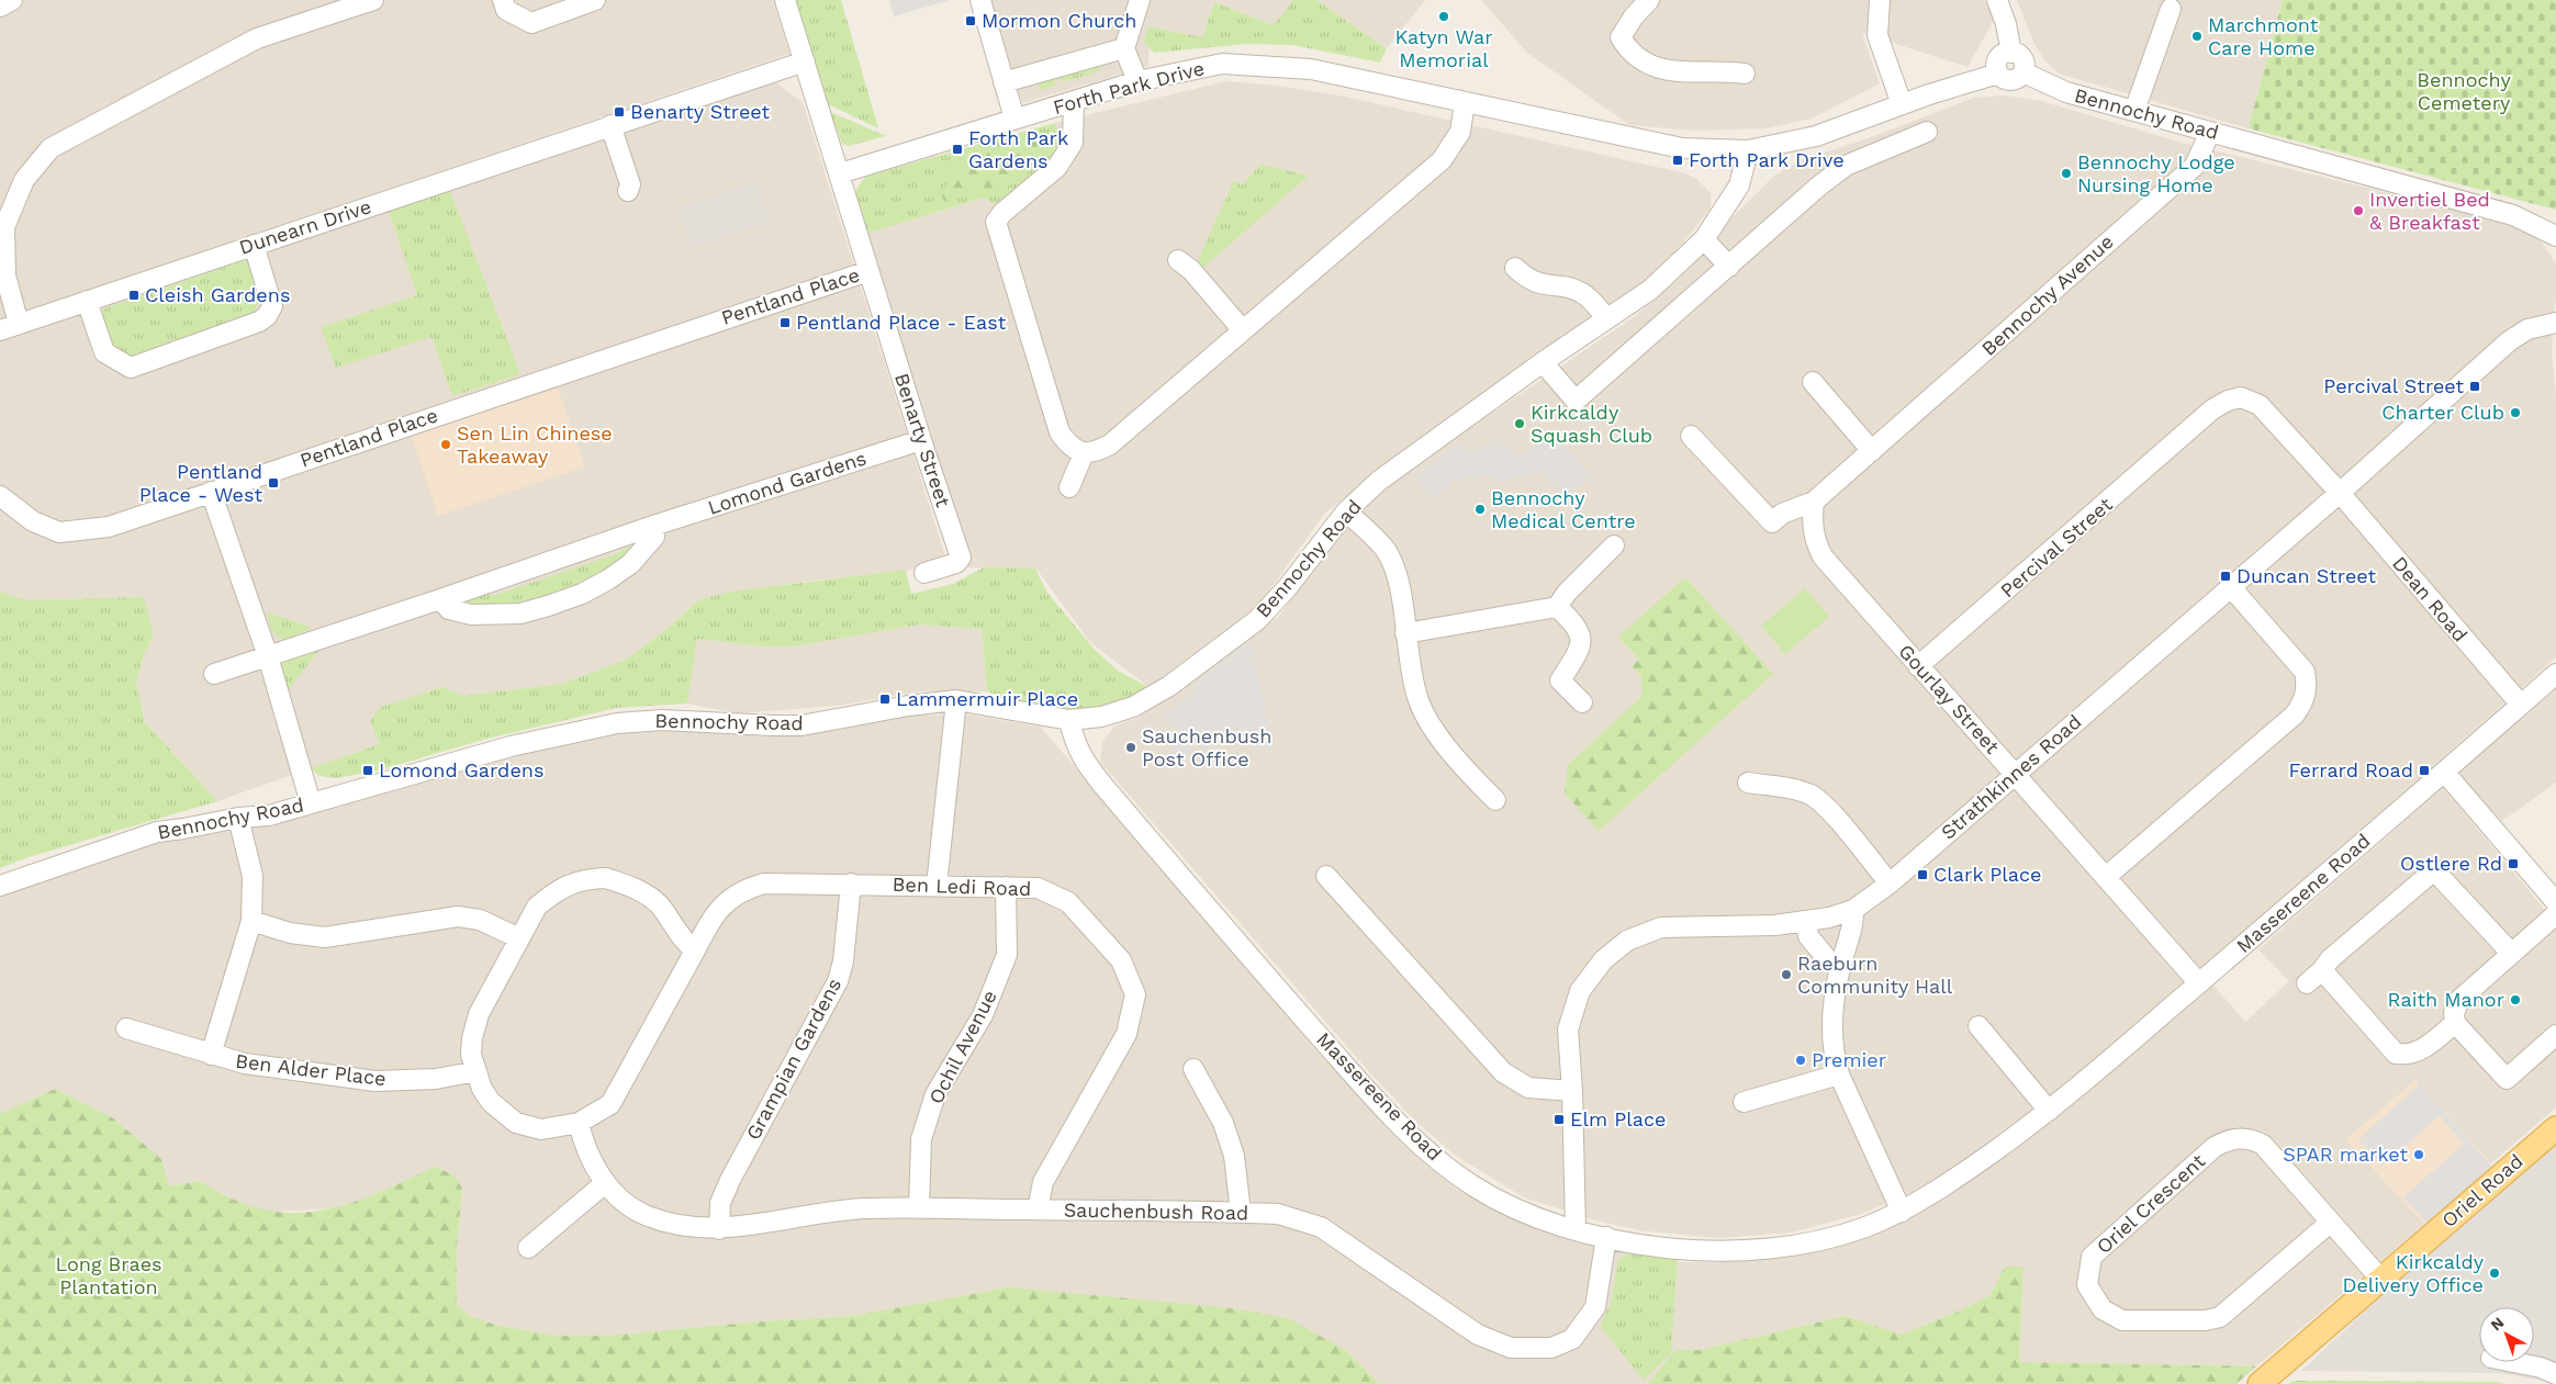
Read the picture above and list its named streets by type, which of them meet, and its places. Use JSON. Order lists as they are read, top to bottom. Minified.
{"streets":{"main road":["Oriel Road"],"street":["Forth Park Drive","Bennochy Road","Dunearn Drive","Bennochy Avenue","Pentland Place","Benarty Street","Lomond Gardens","Percival Street","Dean Road","Gourlay Street","Strathkinnes Road","Ben Ledi Road","Massereene Road","Ochil Avenue","Grampian Gardens","Ben Alder Place","Oriel Crescent","Sauchenbush Road"]},"crossings":[["Forth Park Drive","Bennochy Road"],["Forth Park Drive","Benarty Street"],["Bennochy Road","Bennochy Avenue"],["Bennochy Road","Massereene Road"],["Bennochy Road","Ben Alder Place"],["Dunearn Drive","Benarty Street"],["Bennochy Avenue","Gourlay Street"],["Pentland Place","Benarty Street"],["Benarty Street","Lomond Gardens"],["Percival Street","Dean Road"],["Percival Street","Gourlay Street"],["Percival Street","Strathkinnes Road"],["Dean Road","Strathkinnes Road"],["Dean Road","Massereene Road"],["Gourlay Street","Strathkinnes Road"],["Gourlay Street","Massereene Road"],["Strathkinnes Road","Massereene Road"],["Ben Ledi Road","Ochil Avenue"],["Ben Ledi Road","Grampian Gardens"],["Ben Ledi Road","Sauchenbush Road"],["Massereene Road","Sauchenbush Road"],["Ochil Avenue","Sauchenbush Road"],["Grampian Gardens","Sauchenbush Road"],["Oriel Road","Oriel Crescent"]],"parks":["Bennochy Cemetery","Long Braes Plantation"],"places":{"other":["Katyn War Memorial","Marchmont Care Home","Bennochy Lodge Nursing Home","Invertiel Bed & Breakfast","Charter Club","Kirkcaldy Squash Club","Sen Lin Chinese Takeaway","Bennochy Medical Centre","Sauchenbush Post Office","Raeburn Community Hall","Raith Manor","Premier","SPAR market","Kirkcaldy Delivery Office"],"transit":["Mormon Church","Benarty Street","Forth Park Gardens","Forth Park Drive","Cleish Gardens","Pentland Place - East","Percival Street","Pentland Place - West","Duncan Street","Lammermuir Place","Lomond Gardens","Ferrard Road","Ostlere Rd","Clark Place","Elm Place"]},"north":"top left"}
